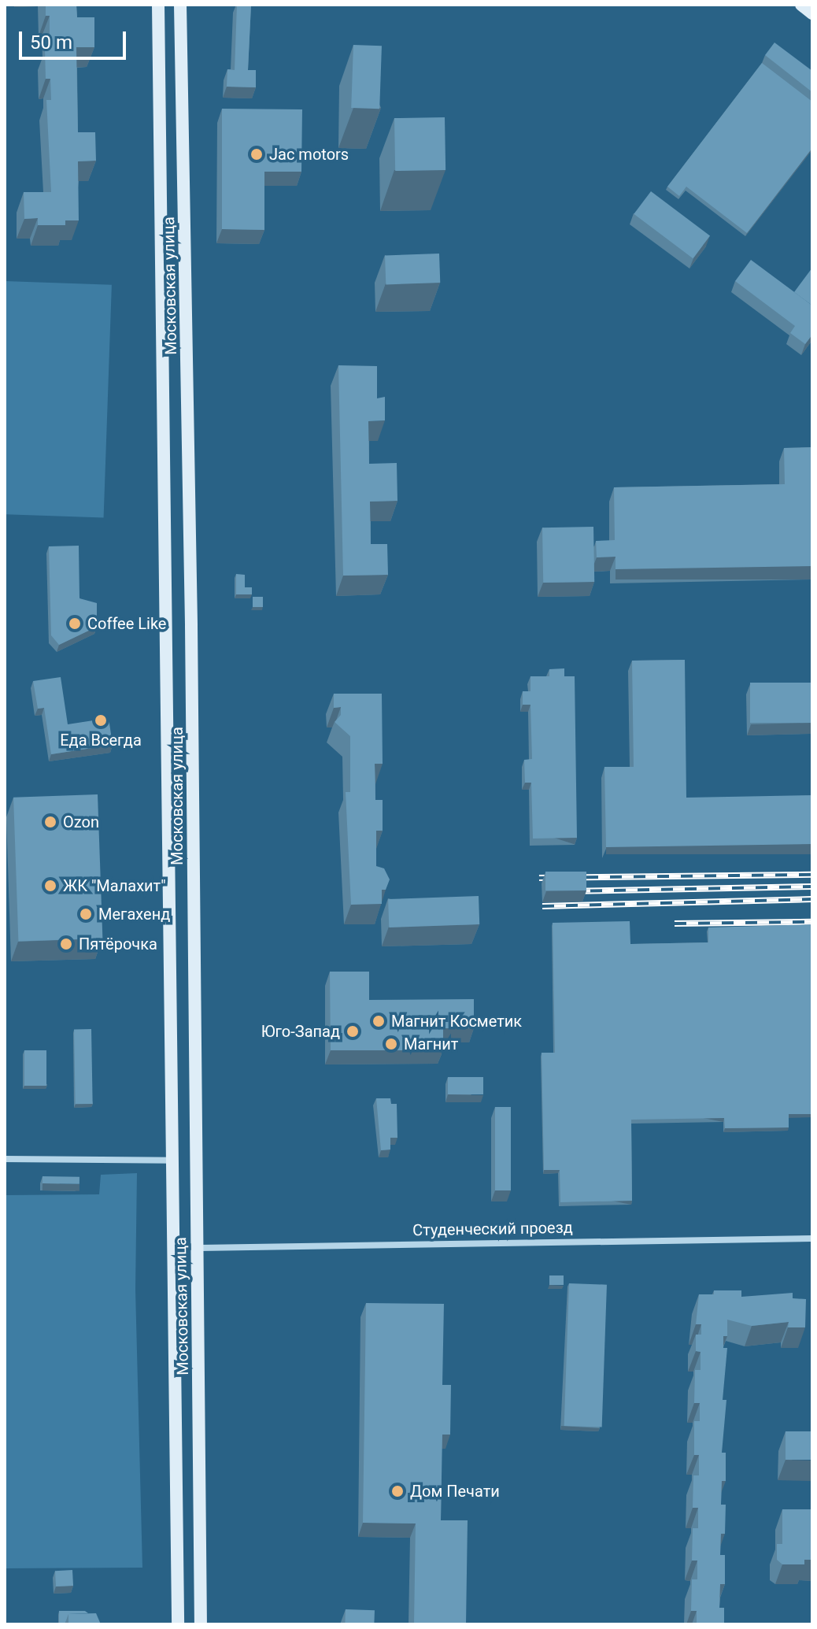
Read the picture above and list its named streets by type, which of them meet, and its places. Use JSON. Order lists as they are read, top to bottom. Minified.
{"streets":{"main road":["Московская улица","Студенческий проезд"]},"crossings":[["Московская улица","Студенческий проезд"]],"places":["Jac motors","Coffee Like","Еда Всегда","Ozon","ЖК \"Малахит\"","Мегахенд","Пятёрочка","Магнит Косметик","Юго-Запад","Магнит","Дом Печати"],"scale_bar":"50 m"}
